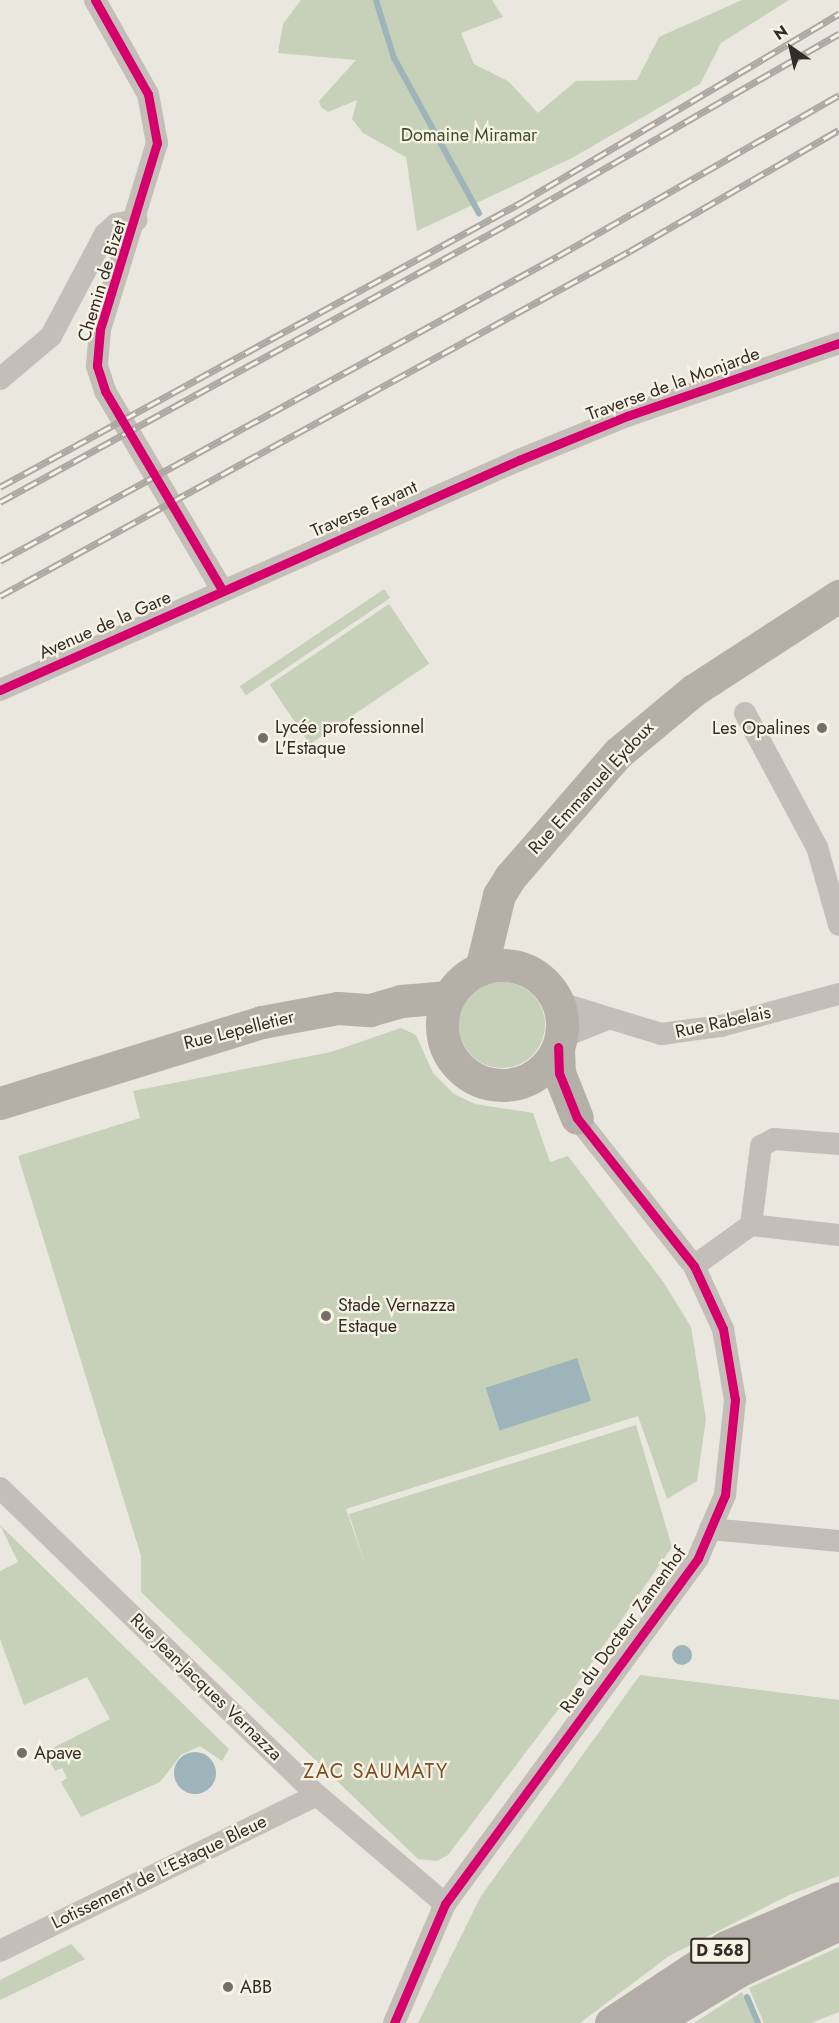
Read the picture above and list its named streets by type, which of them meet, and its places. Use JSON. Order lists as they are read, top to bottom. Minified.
{"streets":{"main road":["D 568"],"street":["Chemin de Bizet","Traverse de la Monjarde","Traverse Favant","Avenue de la Gare","Rue Emmanuel Eydoux","Rue Rabelais","Rue Lepelletier","Rue du Docteur Zamenhof","Rue Jean-Jacques Vernazza","Lotissement de L'Estaque Bleue"]},"crossings":[["Chemin de Bizet","Traverse Favant"],["Chemin de Bizet","Avenue de la Gare"],["Traverse de la Monjarde","Traverse Favant"],["Traverse Favant","Avenue de la Gare"],["Rue Emmanuel Eydoux","Rue Rabelais"],["Rue Emmanuel Eydoux","Rue Lepelletier"],["Rue Emmanuel Eydoux","Rue du Docteur Zamenhof"],["Rue Rabelais","Rue Lepelletier"],["Rue Rabelais","Rue du Docteur Zamenhof"],["Rue Lepelletier","Rue du Docteur Zamenhof"],["Rue du Docteur Zamenhof","Rue Jean-Jacques Vernazza"],["Rue Jean-Jacques Vernazza","Lotissement de L'Estaque Bleue"]],"districts":["ZAC SAUMATY"],"parks":["Domaine Miramar"],"places":["Les Opalines","Lycée professionnel L'Estaque","Stade Vernazza Estaque","Apave","ABB"],"north":"top left"}
